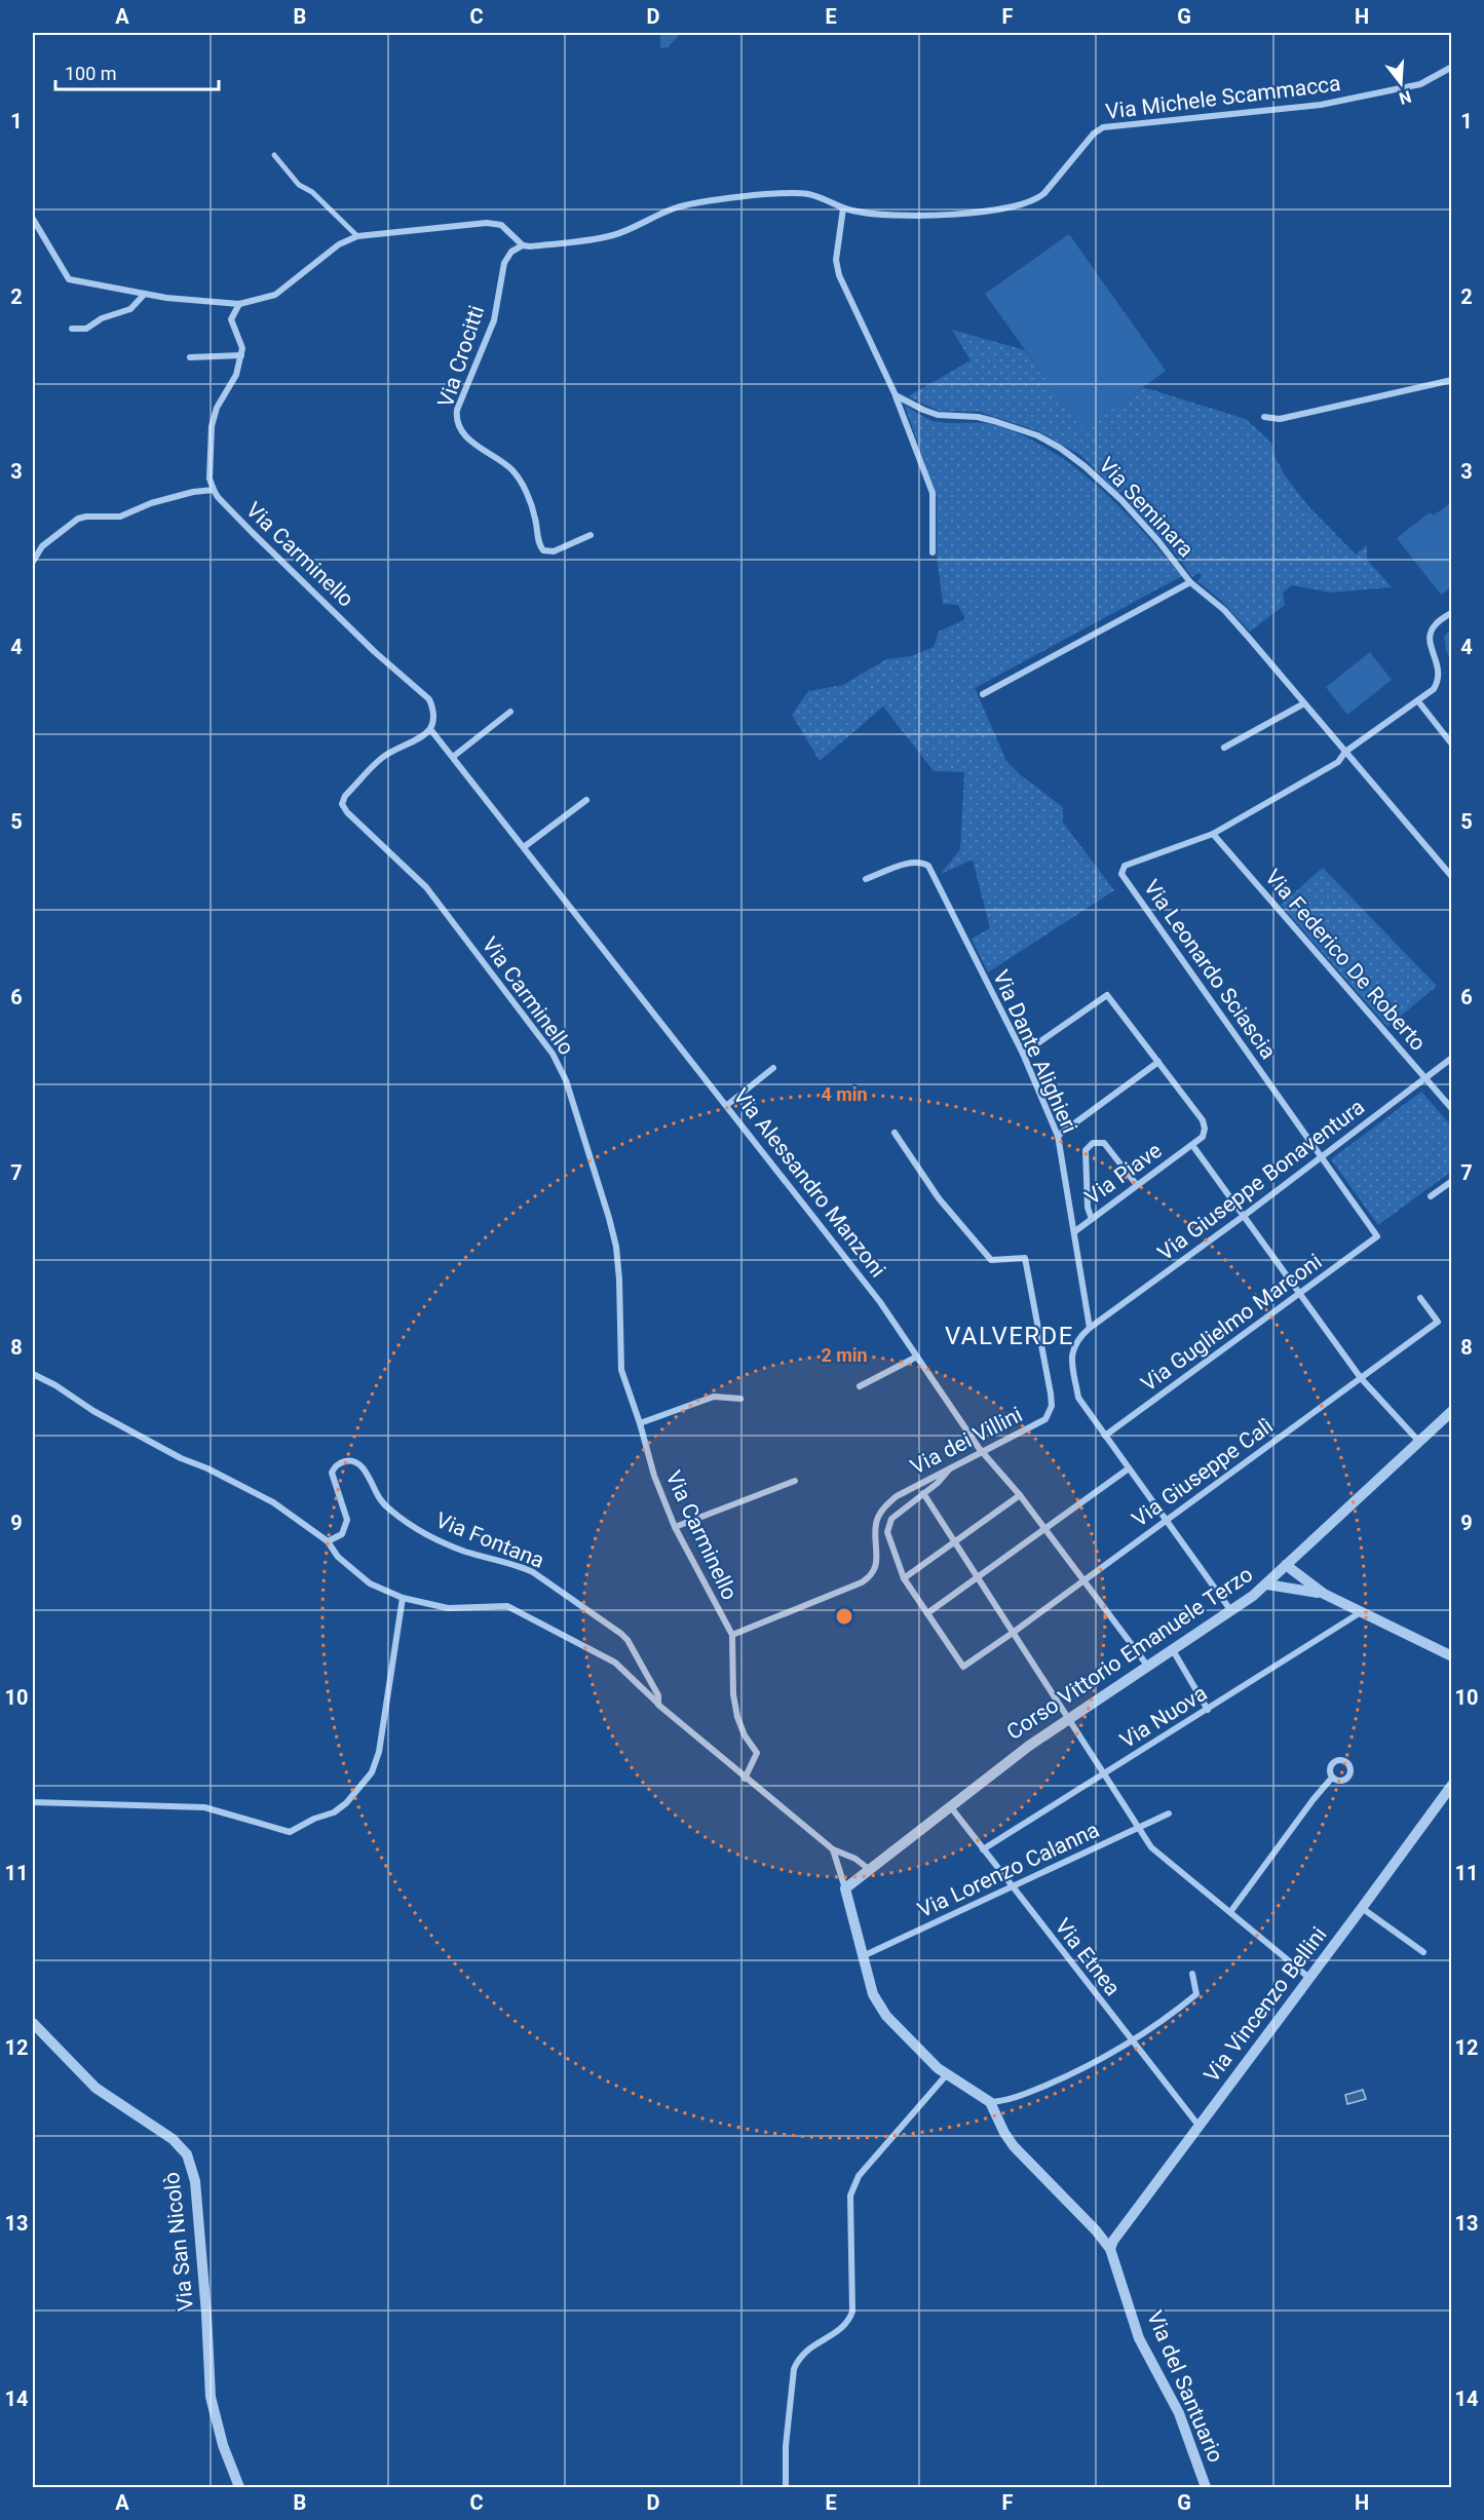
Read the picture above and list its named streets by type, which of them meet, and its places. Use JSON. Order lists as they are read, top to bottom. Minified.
{"streets":{"street":["Via Michele Scammacca","Via Crocitti","Via Seminara","Via Carminello","Via Federico De Roberto","Via Leonardo Sciascia","Via Dante Alighieri","Via Piave","Via Giuseppe Bonaventura","Via Alessandro Manzoni","Via Guglielmo Marconi","Via dei Villini","Via Giuseppe Calì","Via Fontana","Corso Vittorio Emanuele Terzo","Via Nuova","Via Lorenzo Calanna","Via Etnea","Via Vincenzo Bellini","Via San Nicolò","Via del Santuario"]},"crossings":[["Via Michele Scammacca","Via Crocitti"],["Via Seminara","Via Leonardo Sciascia"],["Via Carminello","Via Alessandro Manzoni"],["Via Carminello","Via dei Villini"],["Via Carminello","Via Fontana"],["Via Federico De Roberto","Via Leonardo Sciascia"],["Via Federico De Roberto","Via Giuseppe Bonaventura"],["Via Leonardo Sciascia","Via Giuseppe Bonaventura"],["Via Leonardo Sciascia","Via Guglielmo Marconi"],["Via Dante Alighieri","Via Piave"],["Via Dante Alighieri","Via Giuseppe Bonaventura"],["Via Giuseppe Bonaventura","Via Guglielmo Marconi"],["Via Giuseppe Bonaventura","Via Giuseppe Calì"],["Via Giuseppe Bonaventura","Corso Vittorio Emanuele Terzo"],["Via Alessandro Manzoni","Via dei Villini"],["Via Alessandro Manzoni","Via Giuseppe Calì"],["Via Alessandro Manzoni","Corso Vittorio Emanuele Terzo"],["Via Fontana","Corso Vittorio Emanuele Terzo"],["Corso Vittorio Emanuele Terzo","Via Etnea"],["Via Nuova","Via Etnea"],["Via Lorenzo Calanna","Via Etnea"],["Via Etnea","Via Vincenzo Bellini"],["Via Vincenzo Bellini","Via del Santuario"]],"districts":["VALVERDE"],"scale_bar":"100 m","north":"bottom","grid":{"columns":["A","B","C","D","E","F","G","H"],"rows":["1","2","3","4","5","6","7","8","9","10","11","12","13","14"]},"rings":["4 min","2 min"]}
